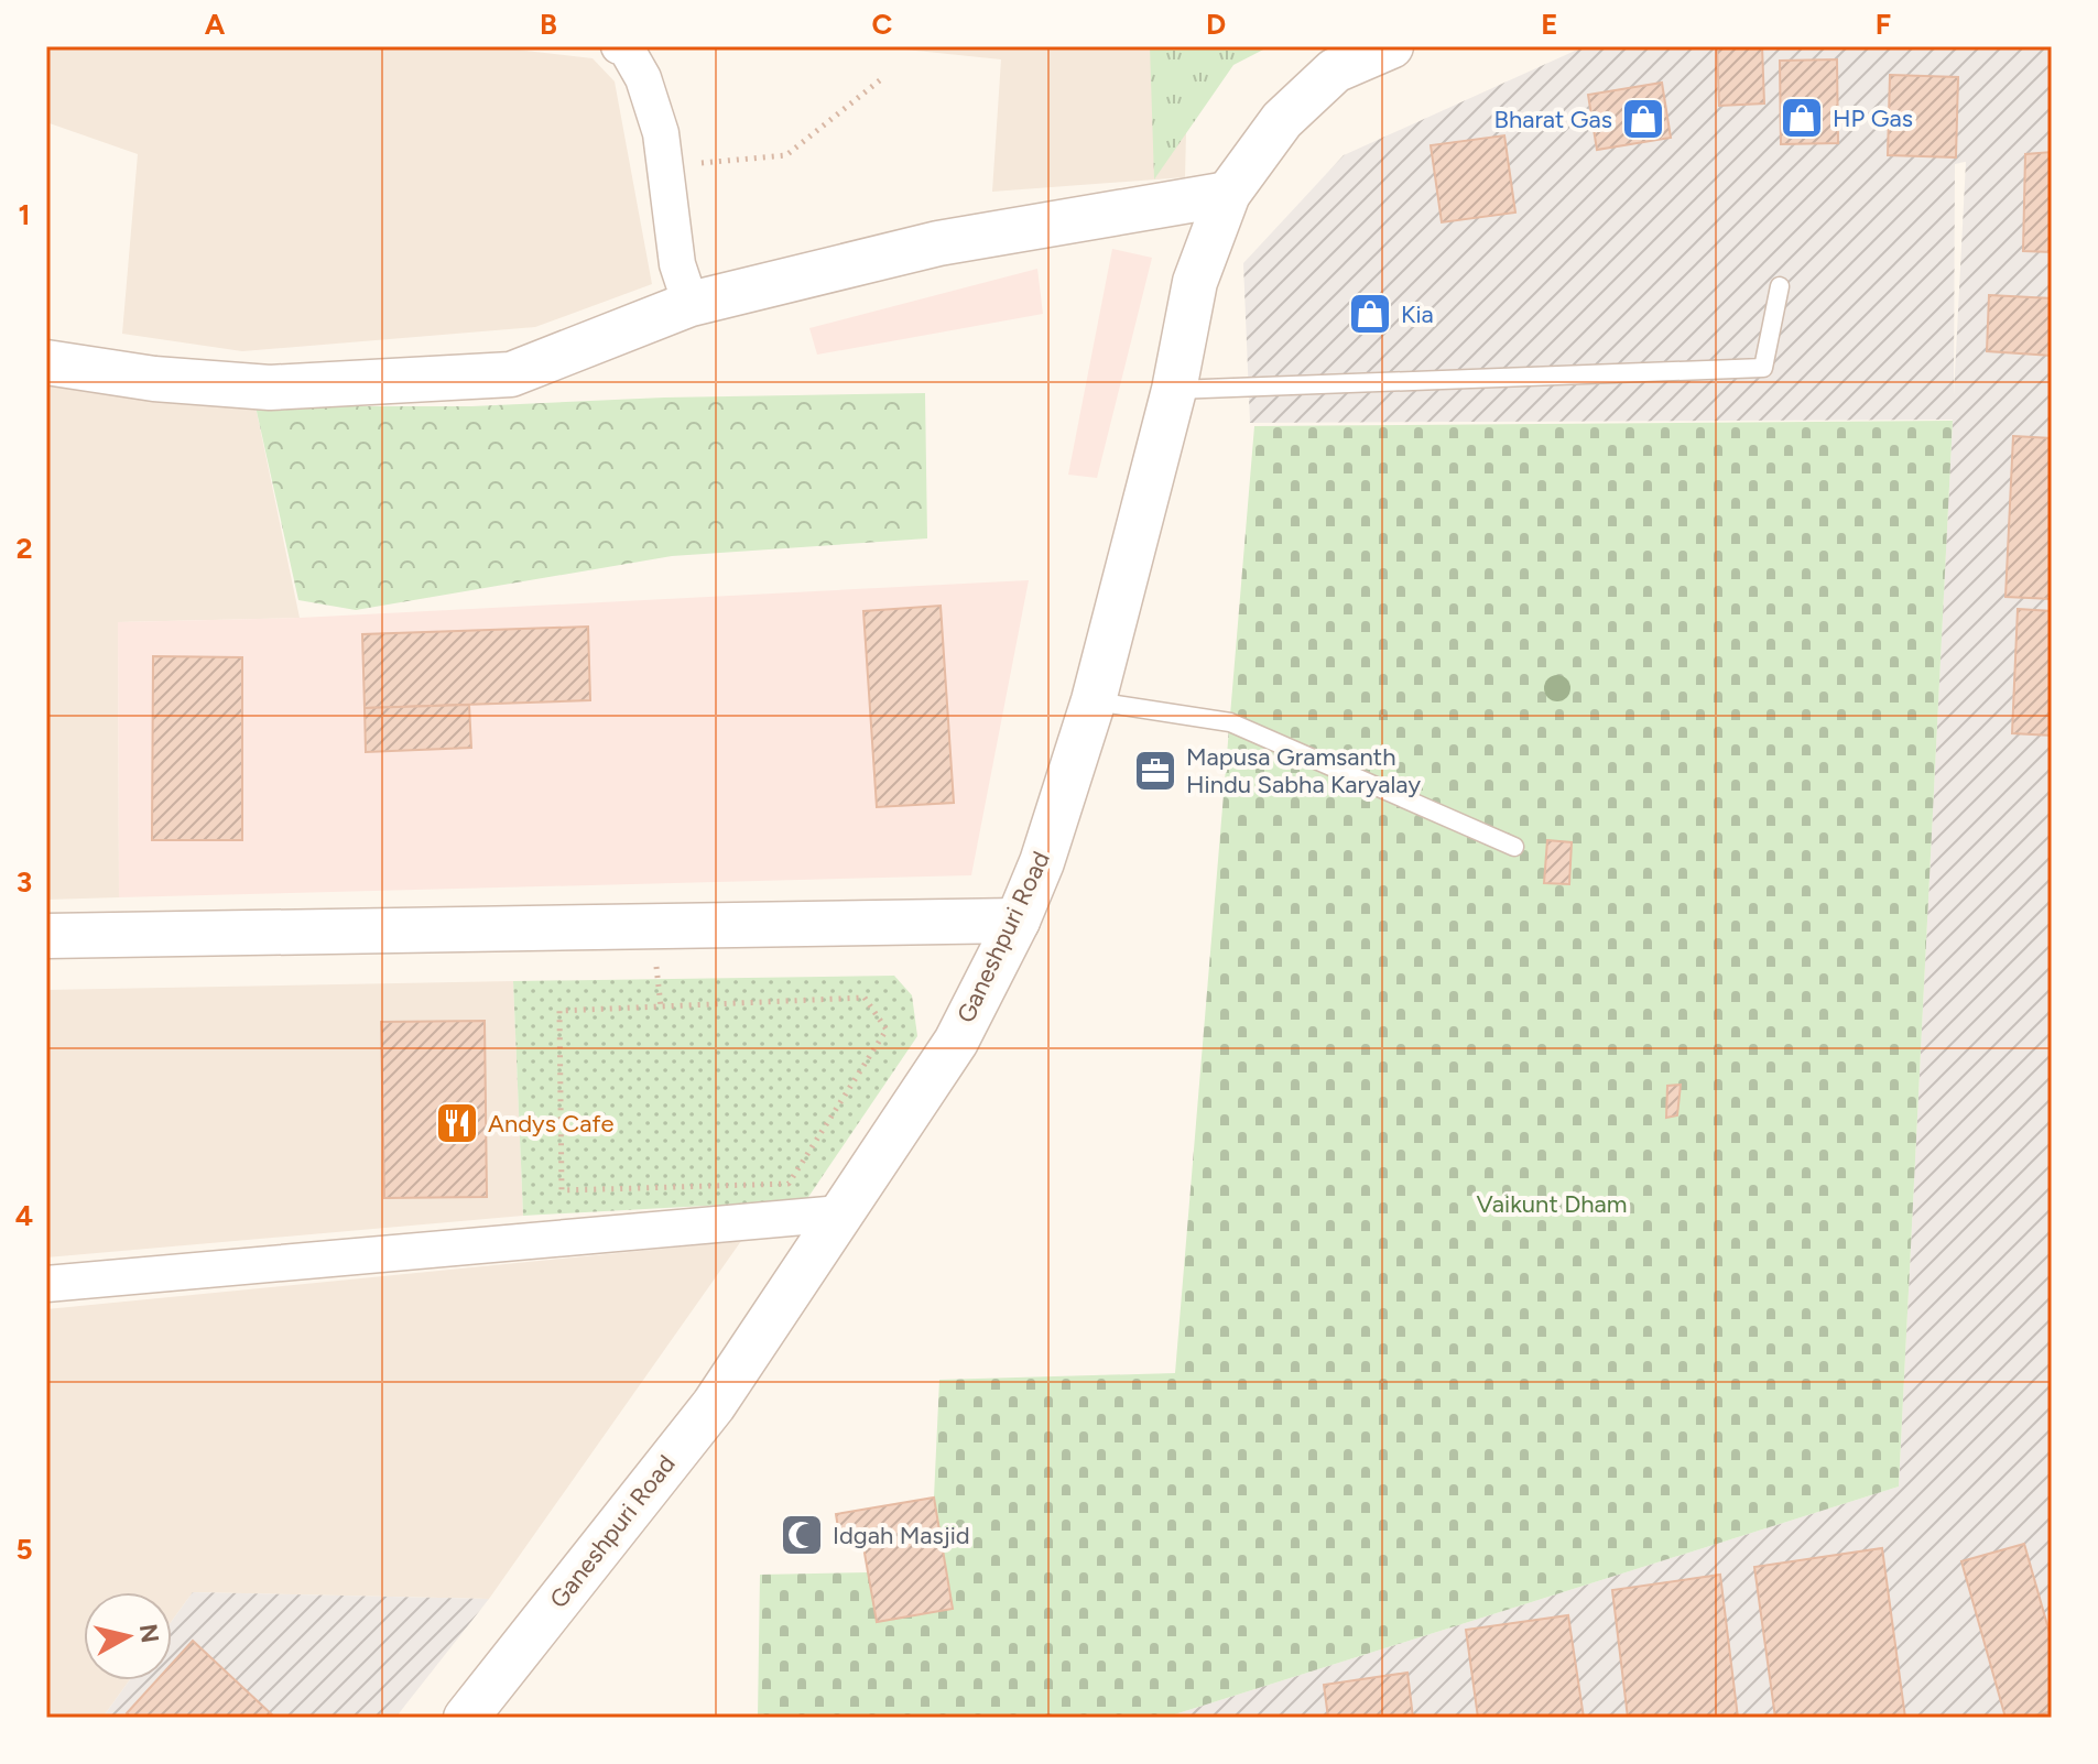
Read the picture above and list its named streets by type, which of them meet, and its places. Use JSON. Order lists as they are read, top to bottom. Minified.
{"streets":{"street":["Ganeshpuri Road"]},"parks":["Vaikunt Dham"],"places":{"shop":["HP Gas","Bharat Gas","Kia"],"office":["Mapusa Gramsanth Hindu Sabha Karyalay"],"restaurant":["Andys Cafe"],"mosque":["Idgah Masjid"]},"north":"right","grid":{"columns":["A","B","C","D","E","F"],"rows":["1","2","3","4","5"]}}
